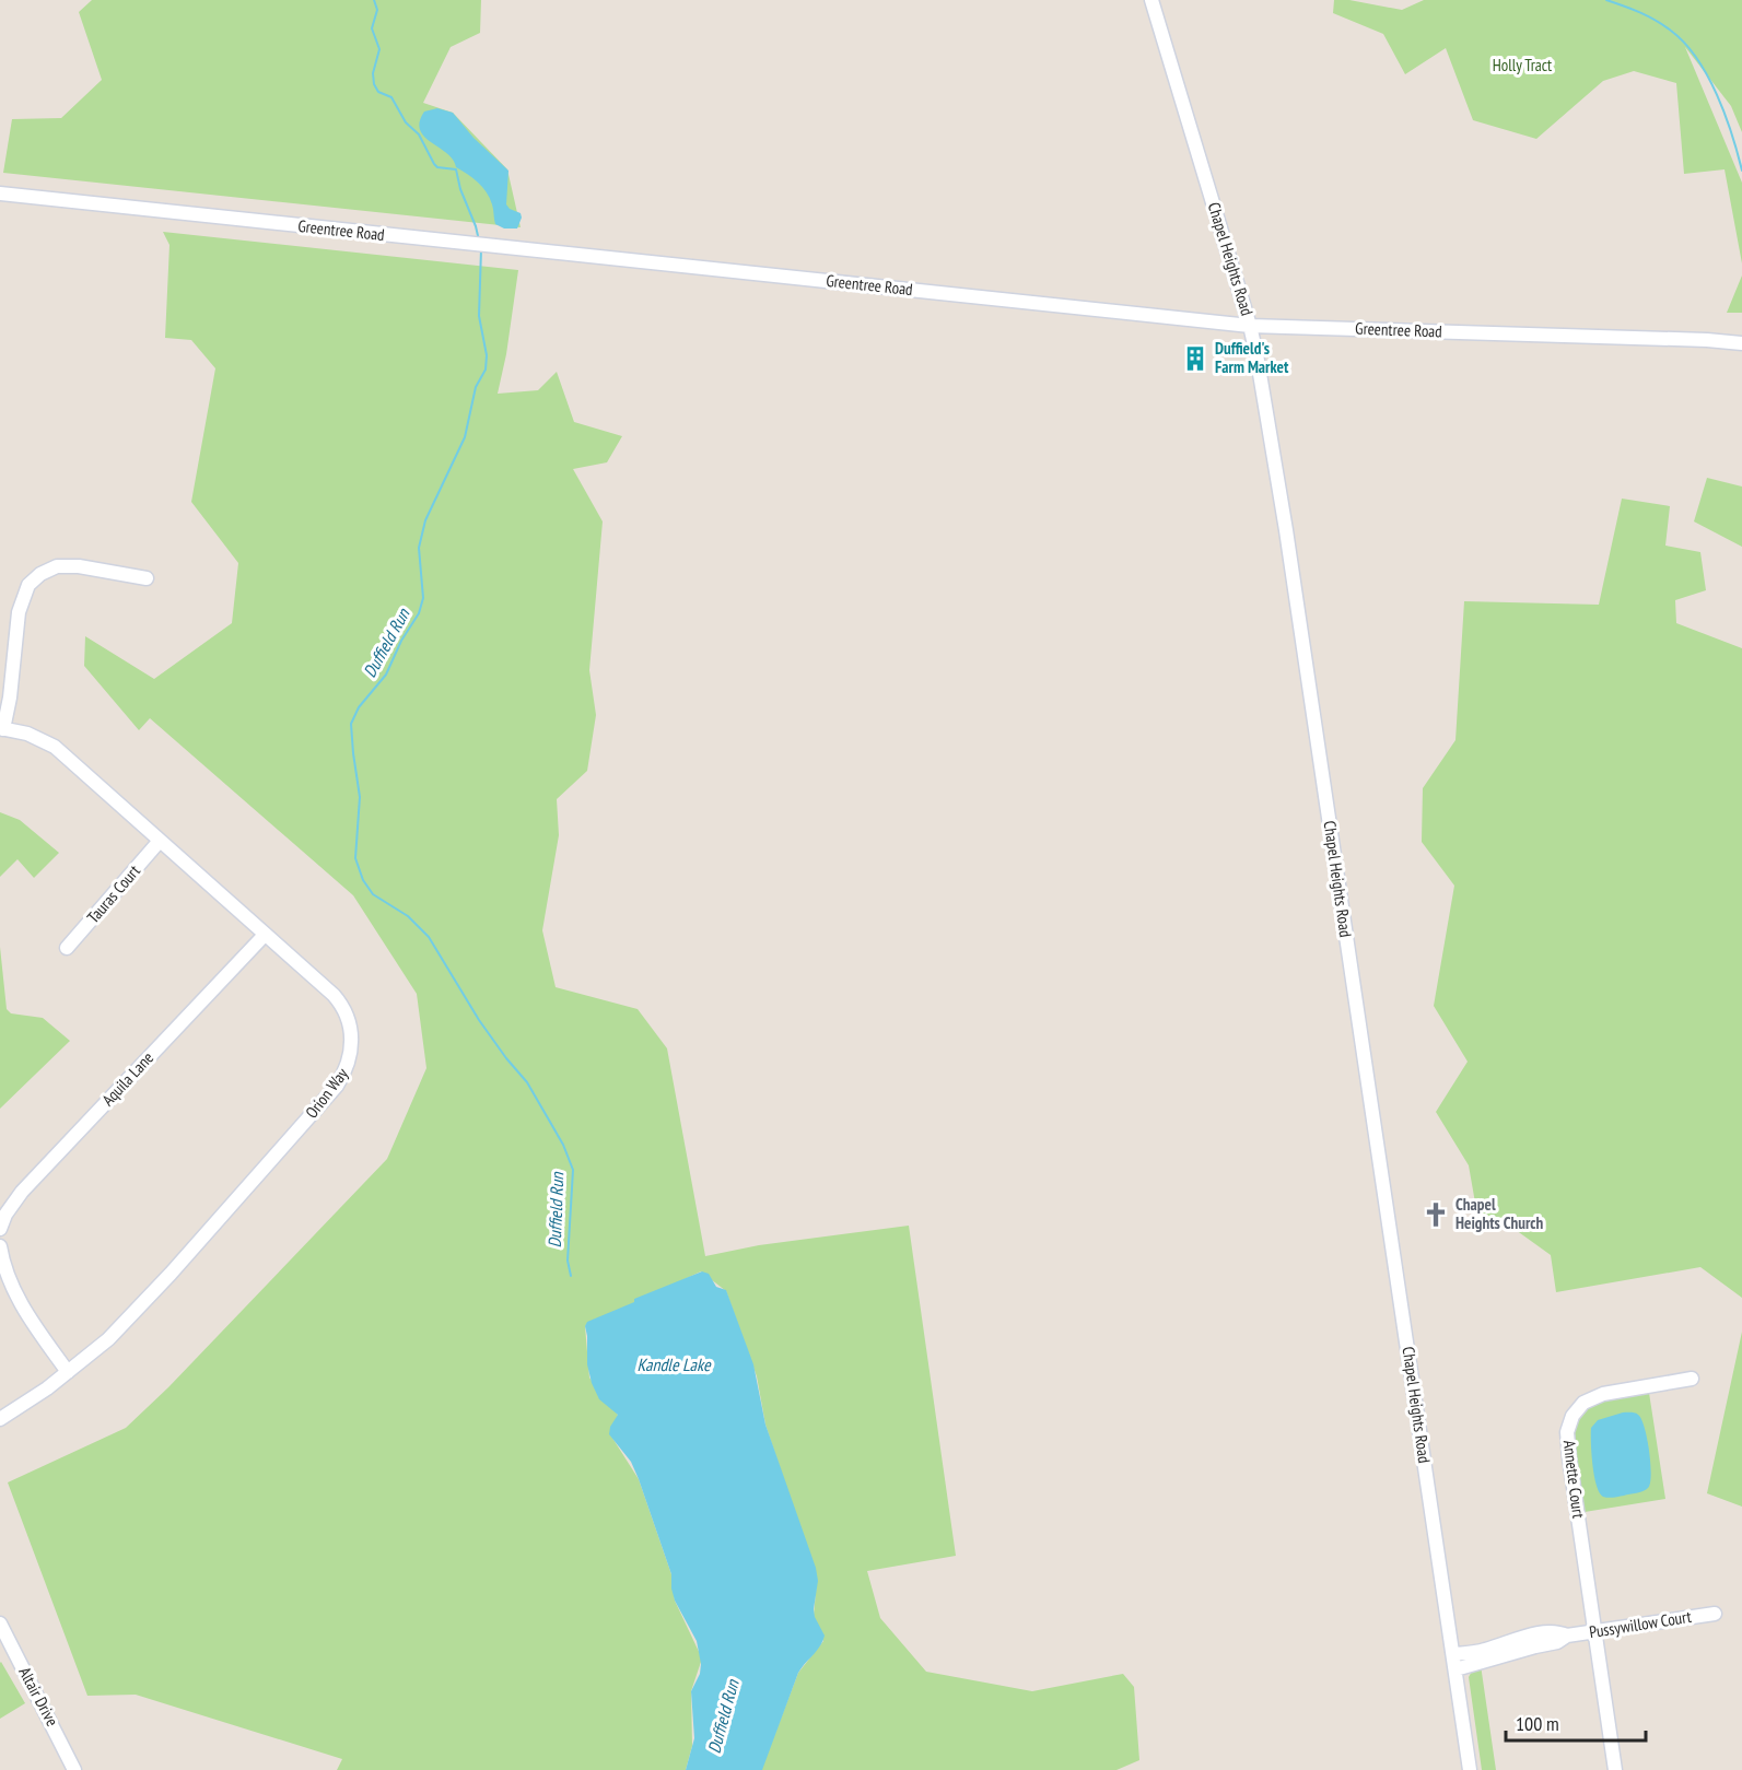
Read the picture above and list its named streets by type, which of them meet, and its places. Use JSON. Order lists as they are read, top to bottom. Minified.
{"streets":{"street":["Greentree Road","Chapel Heights Road","Tauras Court","Aquila Lane","Orion Way","Annette Court","Pussywillow Court","Altair Drive"]},"crossings":[["Greentree Road","Chapel Heights Road"],["Chapel Heights Road","Pussywillow Court"],["Tauras Court","Orion Way"],["Aquila Lane","Orion Way"],["Annette Court","Pussywillow Court"]],"water":["Duffield Run","Kandle Lake"],"parks":["Holly Tract"],"places":{"building":["Duffield's Farm Market"],"church":["Chapel Heights Church"]},"scale_bar":"100 m"}
